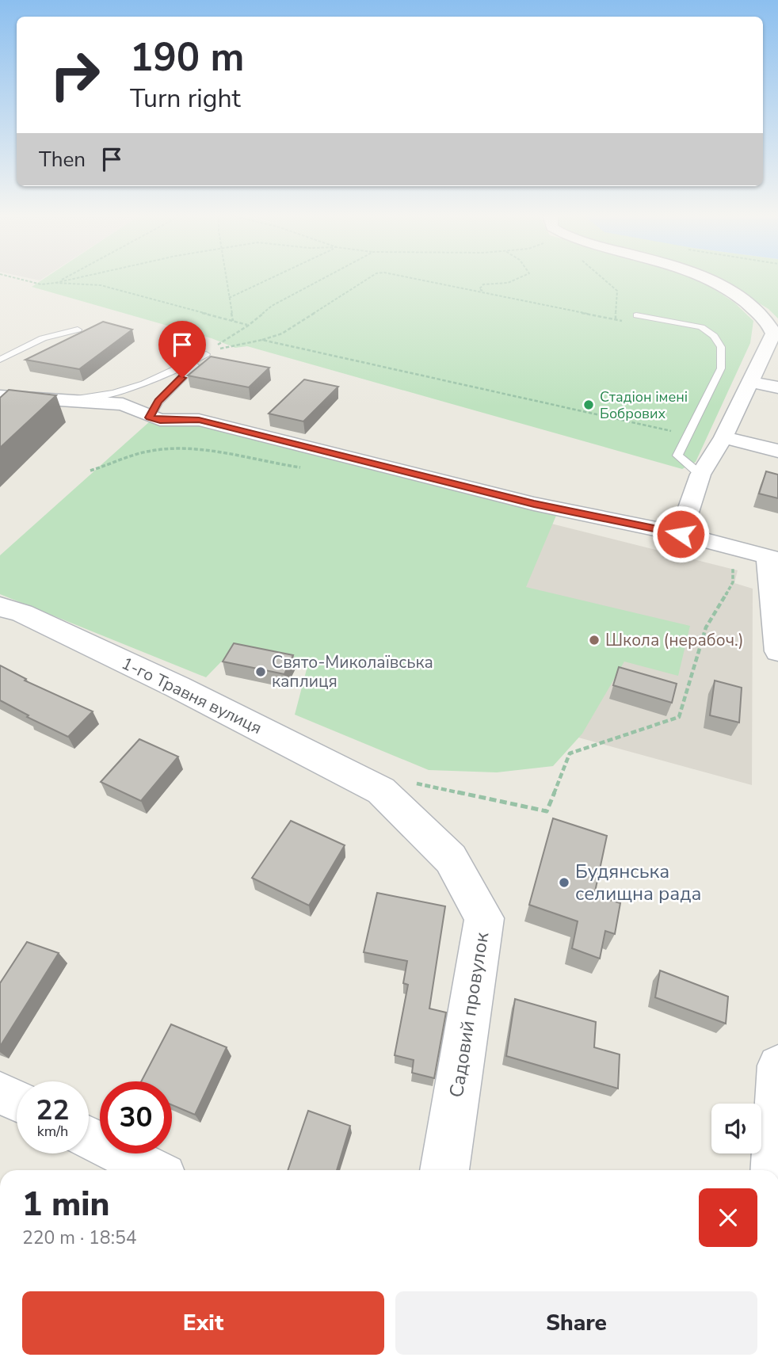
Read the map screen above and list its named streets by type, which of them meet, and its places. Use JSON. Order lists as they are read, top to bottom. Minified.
{"streets":{"street":["1-го Травня вулиця","Садовий провулок"]},"crossings":[["1-го Травня вулиця","Садовий провулок"]],"places":["Стадіон імені Бобрових","Школа (нерабоч.)","Свято-Миколаївська каплиця","Будянська селищна рада"],"page":{"turn":["190 m","Turn right"],"then":"Then","speed":"22 km/h","limit":"30","heading":["1 min","220 m · 18:54"],"buttons":["Exit","Share"]}}
